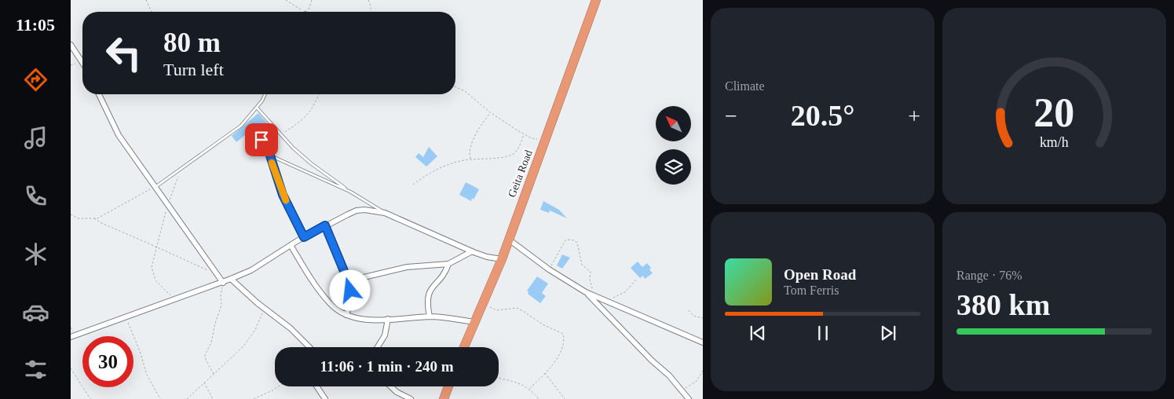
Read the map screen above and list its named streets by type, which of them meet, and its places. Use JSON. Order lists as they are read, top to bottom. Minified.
{"streets":{"highway":["Geita Road"]},"north":"top left","page":{"tabs":"11:05","tile":["Climate",["Range · 76%","380 km"]],"turn":["80 m","Turn left"],"heat":["−","20.5°","+"],"song":["Open Road","Tom Ferris"],"limit":"30","trip":"11:06 · 1 min · 240 m","gauge":["20","km/h"]}}
